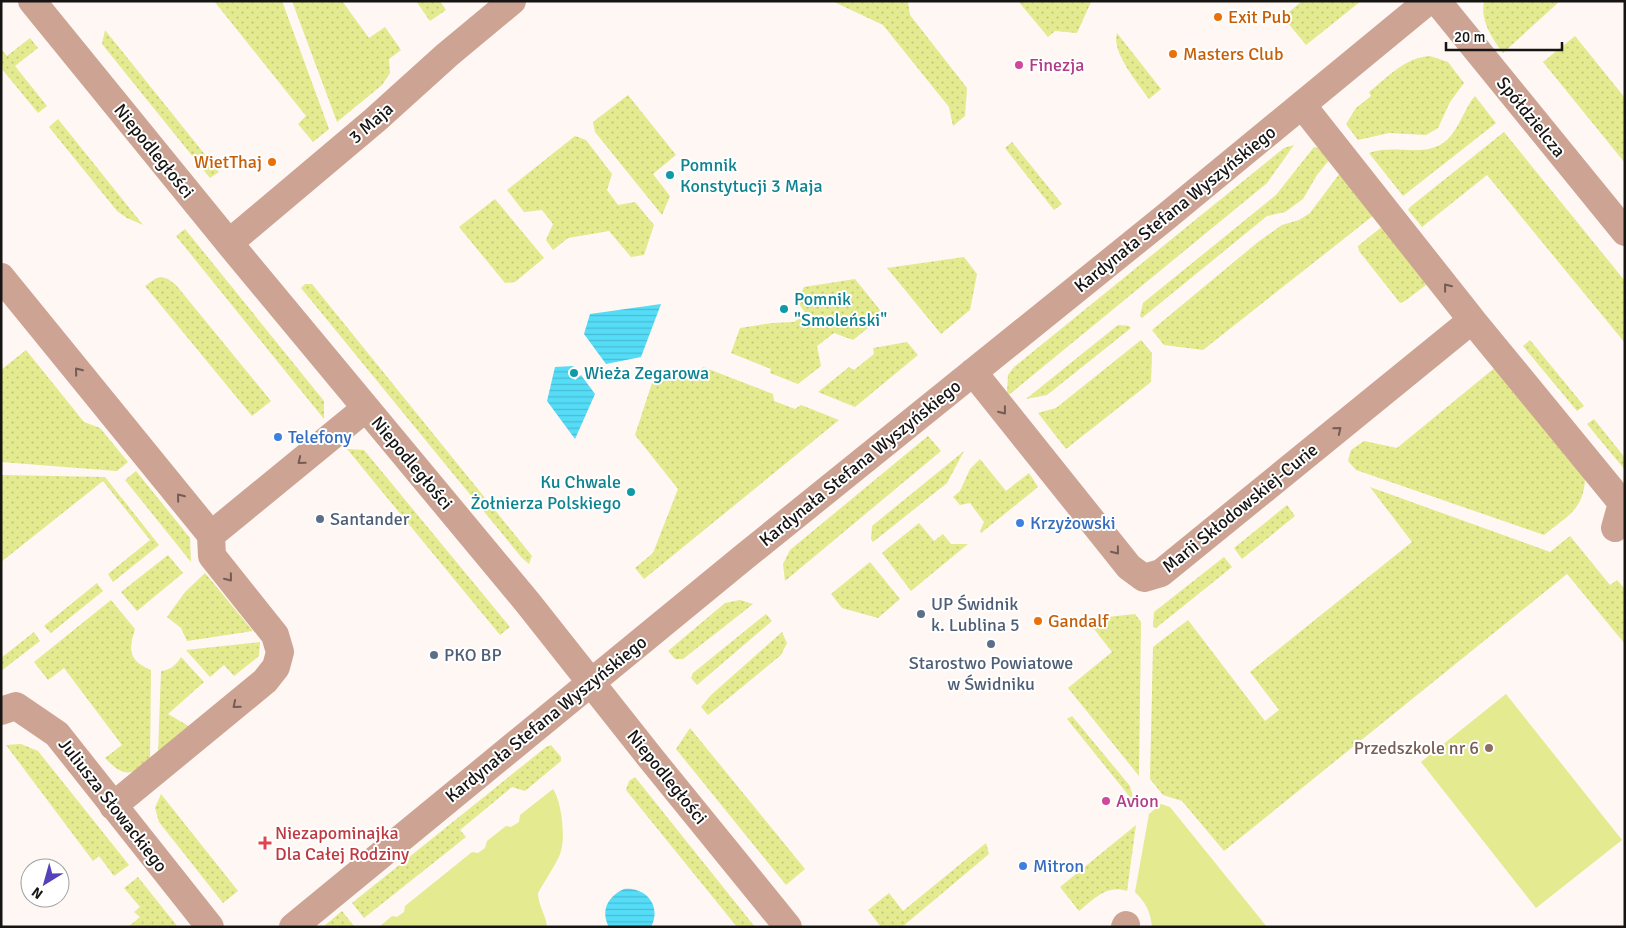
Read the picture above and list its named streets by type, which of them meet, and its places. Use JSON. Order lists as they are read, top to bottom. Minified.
{"streets":{"street":["Spółdzielcza","3 Maja","Niepodległości","Kardynała Stefana Wyszyńskiego","Marii Skłodowskiej-Curie","Juliusza Słowackiego"]},"crossings":[["3 Maja","Niepodległości"],["Niepodległości","Kardynała Stefana Wyszyńskiego"],["Kardynała Stefana Wyszyńskiego","Marii Skłodowskiej-Curie"]],"places":{"other":["Exit Pub","Masters Club","Finezja","WietThaj","Pomnik Konstytucji 3 Maja","Pomnik \"Smoleński\"","Wieża Zegarowa","Telefony","Ku Chwale Żołnierza Polskiego","Santander","Krzyżowski","UP Świdnik k. Lublina 5","Gandalf","Starostwo Powiatowe w Świdniku","PKO BP","Przedszkole nr 6","Avion","Mitron"],"health":["Niezapominajka Dla Całej Rodziny"]},"scale_bar":"20 m","north":"bottom left"}
